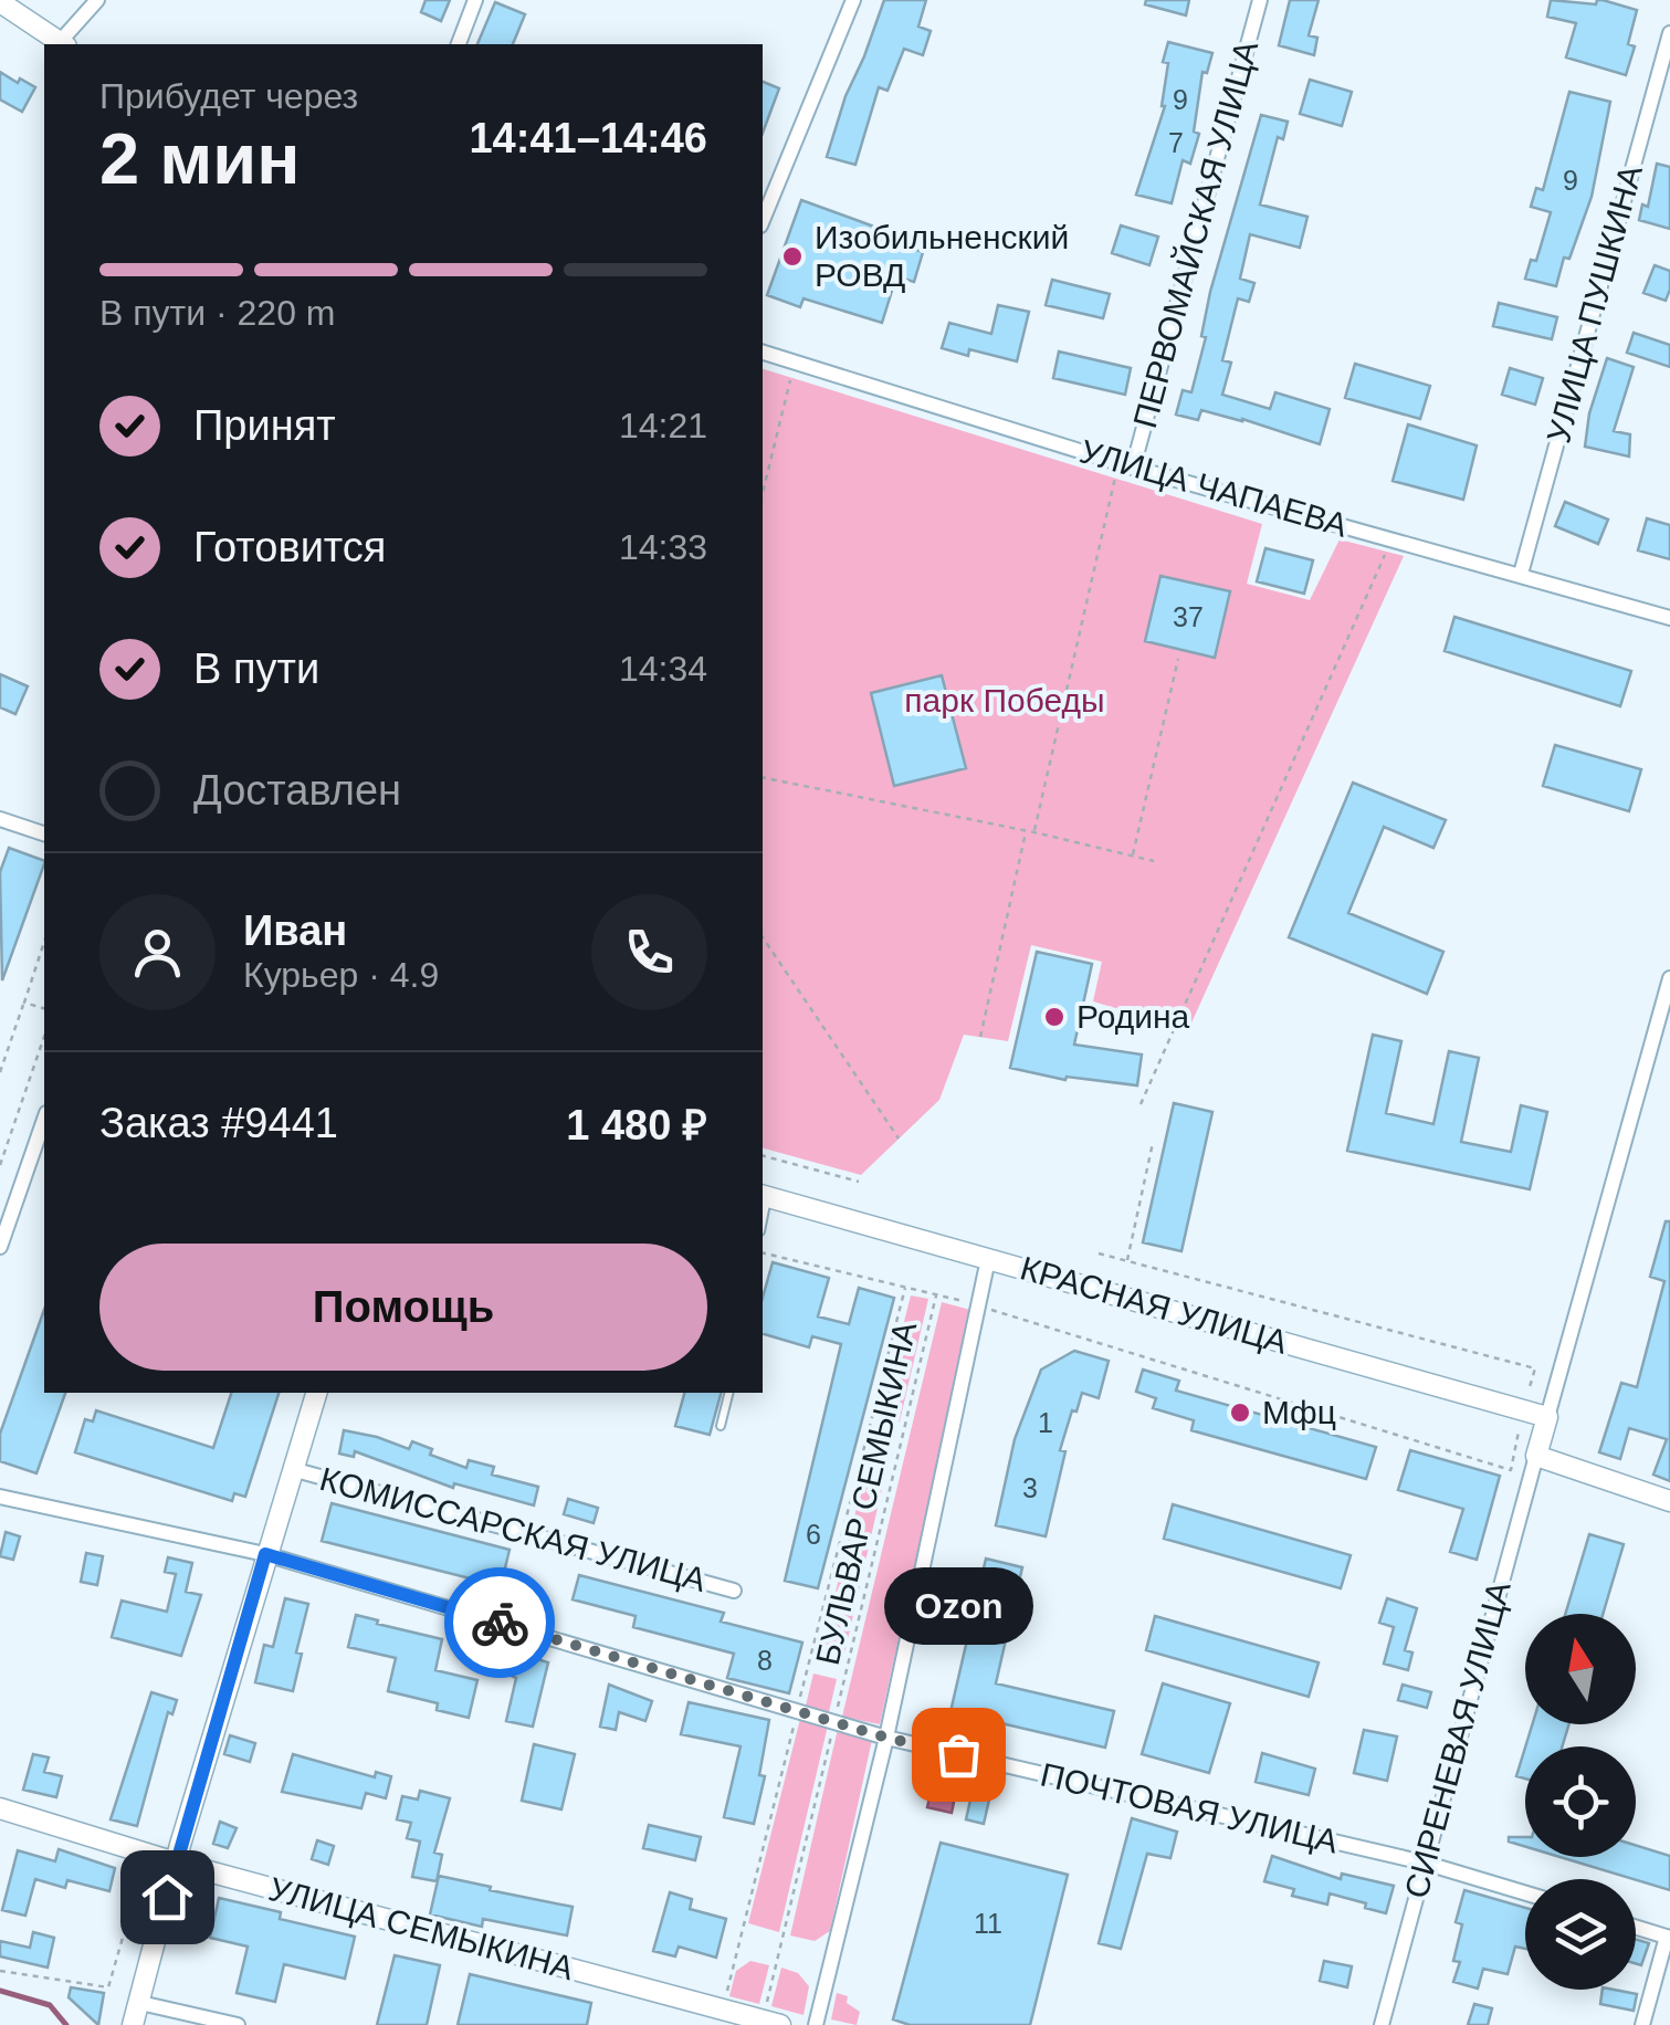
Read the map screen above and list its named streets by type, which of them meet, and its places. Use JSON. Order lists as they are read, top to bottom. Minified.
{"streets":{"street":["ПЕРВОМАЙСКАЯ УЛИЦА","УЛИЦА ПУШКИНА","УЛИЦА ЧАПАЕВА","КРАСНАЯ УЛИЦА","КОМИССАРСКАЯ УЛИЦА","СИРЕНЕВАЯ УЛИЦА","ПОЧТОВАЯ УЛИЦА","УЛИЦА СЕМЫКИНА"],"path":["БУЛЬВАР СЕМЫКИНА"]},"crossings":[["ПЕРВОМАЙСКАЯ УЛИЦА","УЛИЦА ЧАПАЕВА"],["УЛИЦА ПУШКИНА","УЛИЦА ЧАПАЕВА"],["БУЛЬВАР СЕМЫКИНА","ПОЧТОВАЯ УЛИЦА"],["БУЛЬВАР СЕМЫКИНА","УЛИЦА СЕМЫКИНА"],["СИРЕНЕВАЯ УЛИЦА","ПОЧТОВАЯ УЛИЦА"]],"parks":["парк Победы"],"places":["Изобильненский РОВД","Родина","Мфц","Ozon"],"house_numbers":["9","7","9","37","1","3","6","8","11"],"north":"top","page":{"heading":["2 мин","Прибудет через","14:41–14:46"],"panel":["Иван","Курьер · 4.9","Заказ #9441","1 480 ₽"],"bar":"В пути · 220 m","list":[["Принят","14:21"],["Готовится","14:33"],["В пути","14:34"],"Доставлен"],"buttons":"Помощь","bubble":"Ozon"}}
